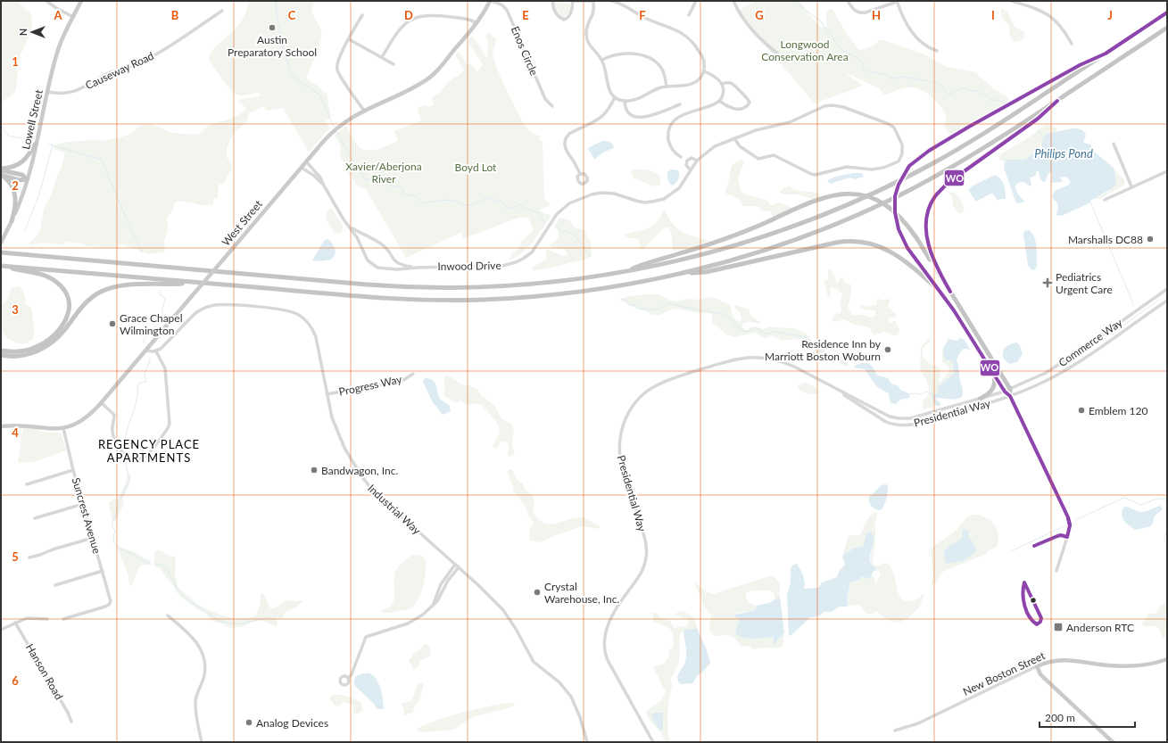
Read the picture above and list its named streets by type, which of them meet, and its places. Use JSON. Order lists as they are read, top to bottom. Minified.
{"streets":{"main road":["Lowell Street","West Street","New Boston Street"],"street":["Enos Circle","Causeway Road","Inwood Drive","Commerce Way","Progress Way","Presidential Way","Industrial Way","Suncrest Avenue","Hanson Road"]},"crossings":[["Enos Circle","West Street"],["Causeway Road","Lowell Street"],["West Street","Inwood Drive"],["West Street","Suncrest Avenue"],["Commerce Way","Presidential Way"],["Progress Way","Industrial Way"]],"districts":["REGENCY PLACE APARTMENTS"],"water":["Philips Pond"],"parks":["Longwood Conservation Area","Xavier/Aberjona River","Boyd Lot"],"places":{"other":["Austin Preparatory School","Marshalls DC88","Grace Chapel Wilmington","Residence Inn by Marriott Boston Woburn","Emblem 120","Bandwagon, Inc.","Crystal Warehouse, Inc.","Analog Devices"],"health":["Pediatrics Urgent Care"],"transit":["Anderson RTC"]},"lines":["transit line WO"],"scale_bar":"200 m","north":"left","grid":{"columns":["A","B","C","D","E","F","G","H","I","J"],"rows":["1","2","3","4","5","6"]}}
